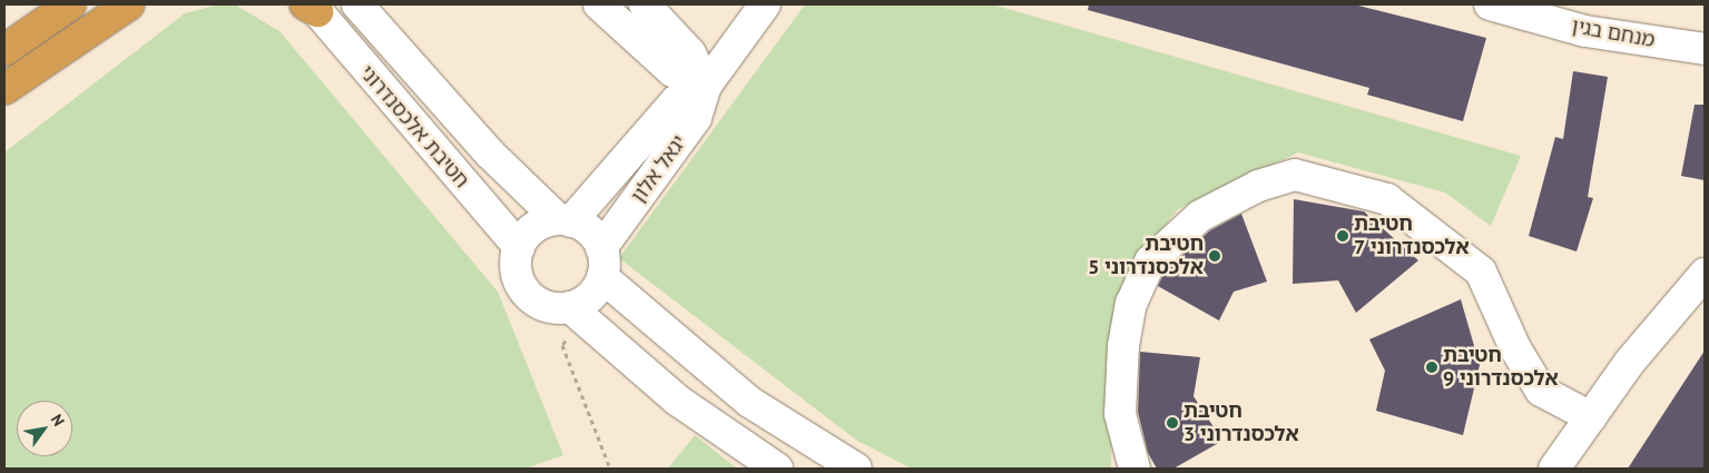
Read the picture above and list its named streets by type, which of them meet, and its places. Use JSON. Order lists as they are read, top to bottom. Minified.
{"streets":{"street":["מנחם בגין","חטיבת אלכסנדרוני","יגאל אלון"]},"crossings":[["חטיבת אלכסנדרוני","יגאל אלון"]],"places":["חטיבת אלכסנדרוני 7","חטיבת אלכסנדרוני 5","חטיבת אלכסנדרוני 9","חטיבת אלכסנדרוני 3"],"north":"top right"}
